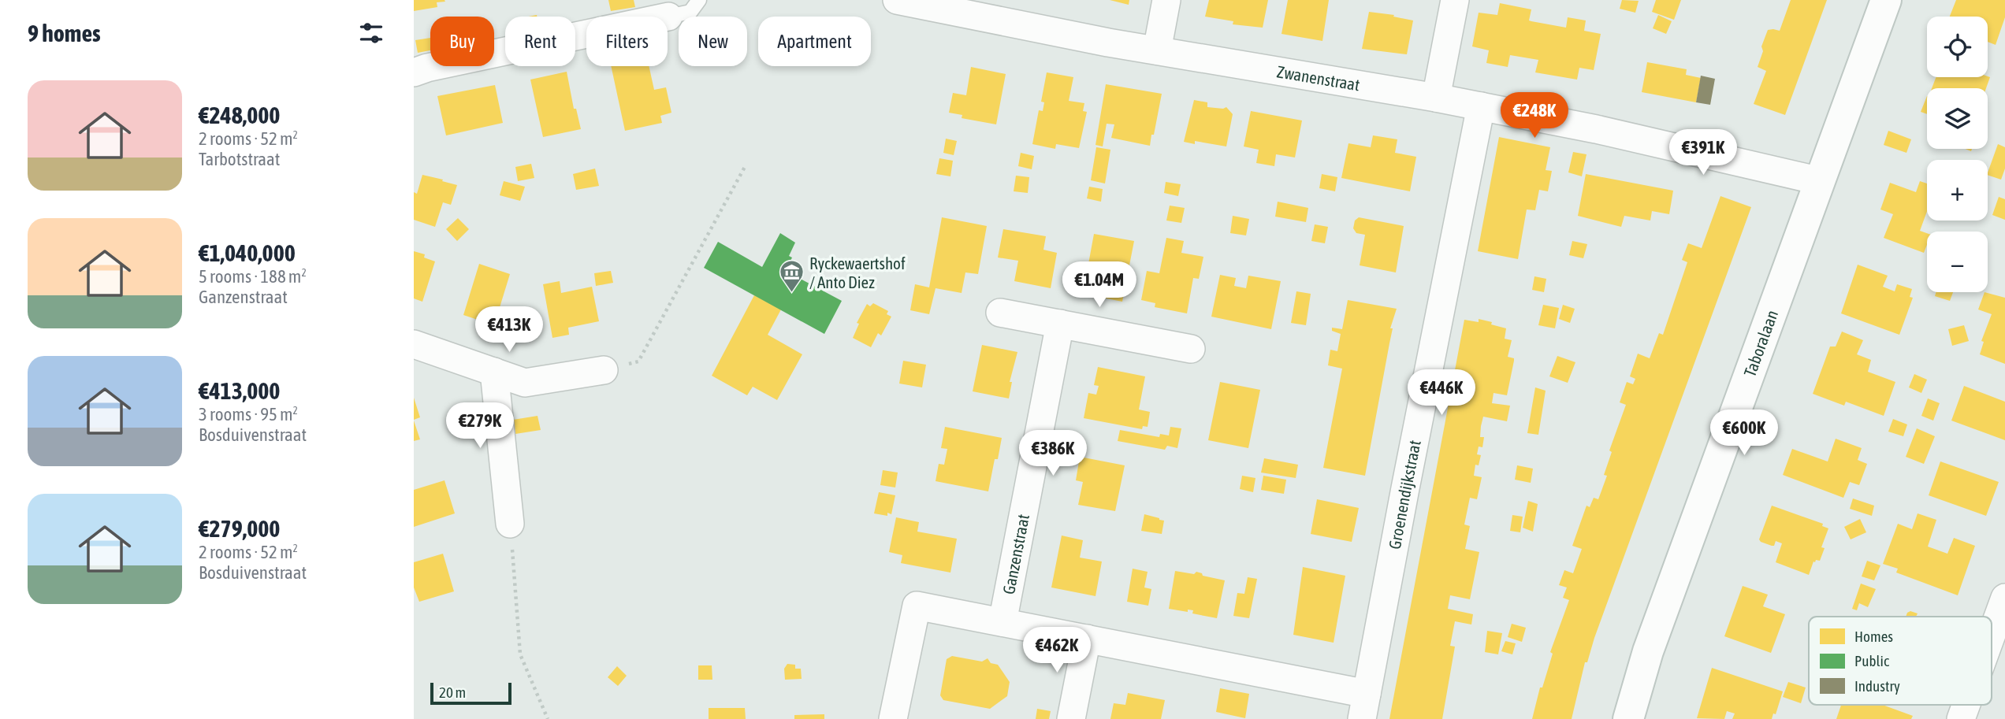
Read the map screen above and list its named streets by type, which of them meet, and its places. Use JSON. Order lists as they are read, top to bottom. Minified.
{"streets":{"street":["Zwanenstraat","Taboralaan","Groenendijkstraat","Ganzenstraat"]},"crossings":[["Zwanenstraat","Taboralaan"],["Zwanenstraat","Groenendijkstraat"]],"places":{"museum":["Ryckewaertshof / Anto Diez"]},"legend":["Homes","Public","Industry"],"scale_bar":"20 m","page":{"heading":"9 homes","map_buttons":["+","−"],"chip":["Buy","Rent","Filters","New","Apartment"],"list":[{"name":"€248,000","note":"2 rooms · 52 m² · Tarbotstraat"},{"name":"€1,040,000","note":"5 rooms · 188 m² · Ganzenstraat"},{"name":"€413,000","note":"3 rooms · 95 m² · Bosduivenstraat"},{"name":"€279,000","note":"2 rooms · 52 m² · Bosduivenstraat"}],"price":["€248K","€391K","€1.04M","€413K","€446K","€279K","€600K","€386K","€462K"],"scale":"20 m"}}
